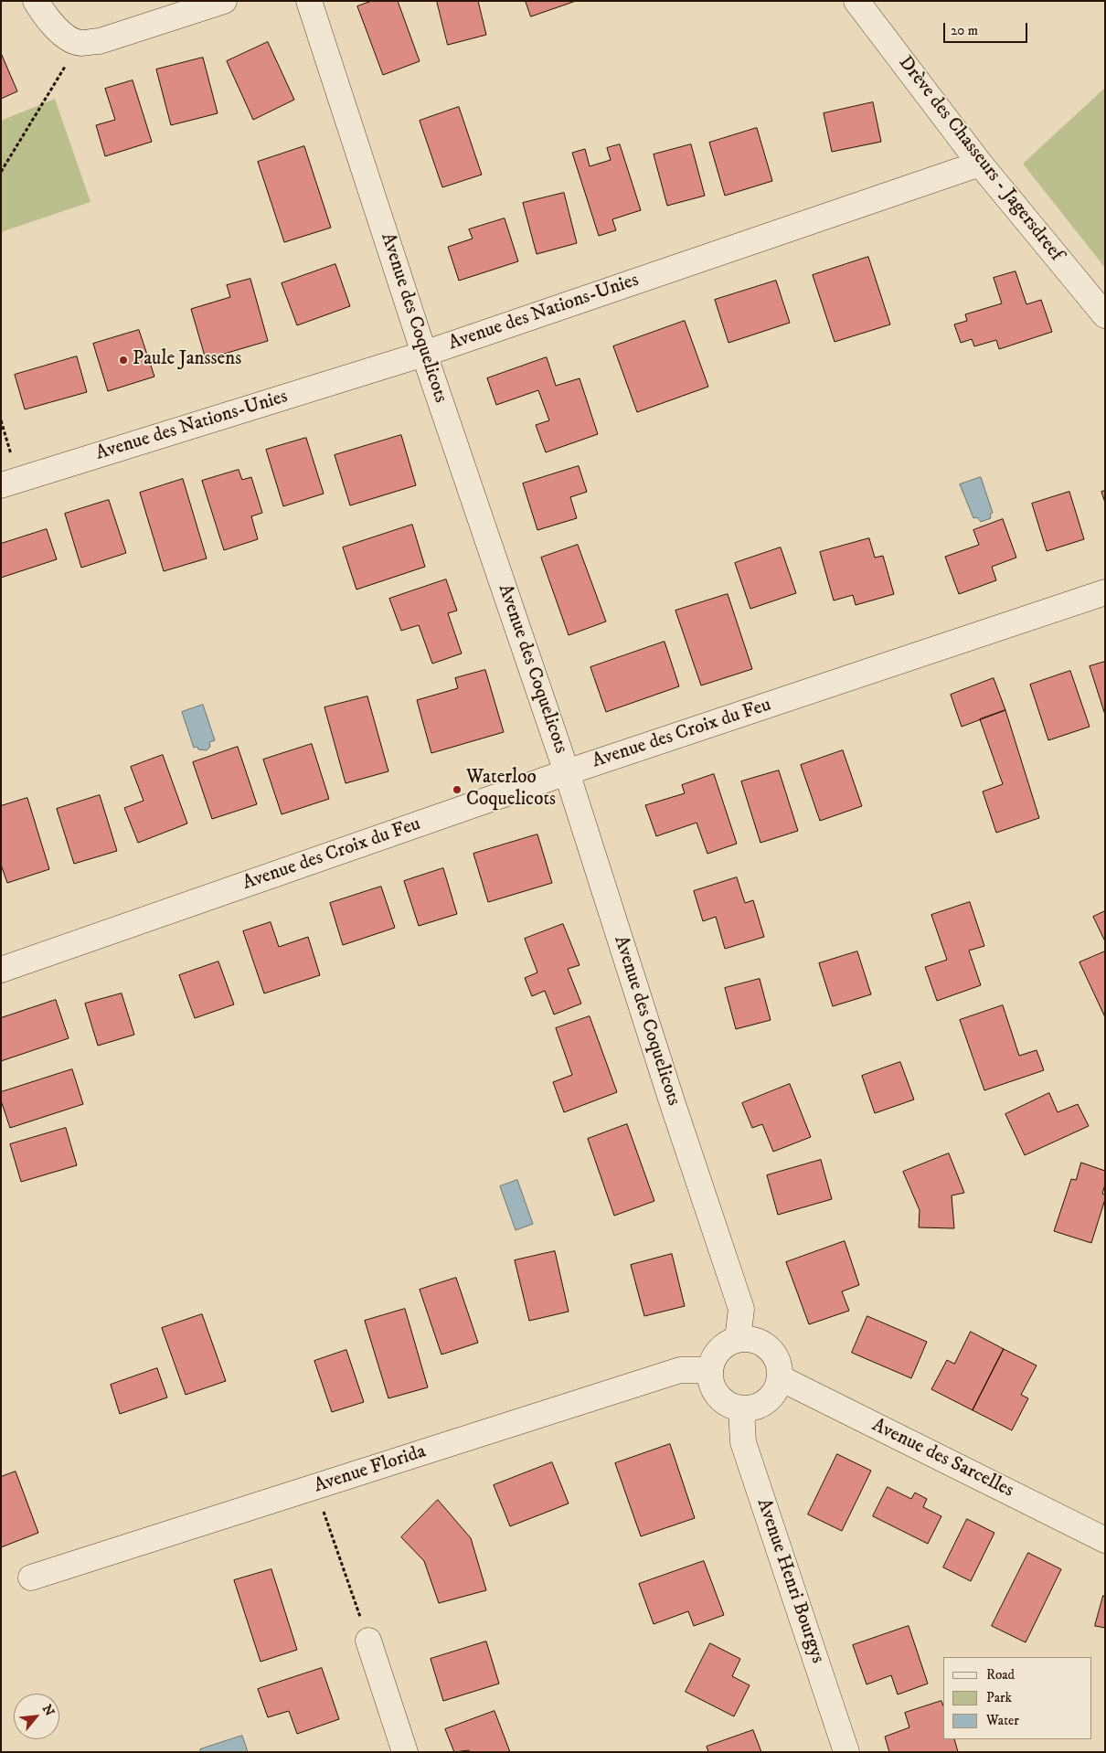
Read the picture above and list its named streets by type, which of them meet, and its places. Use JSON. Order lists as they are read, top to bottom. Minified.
{"streets":{"street":["Drève des Chasseurs - Jagersdreef","Avenue des Nations-Unies","Avenue des Coquelicots","Avenue des Croix du Feu","Avenue des Sarcelles","Avenue Florida","Avenue Henri Bourgys"]},"crossings":[["Drève des Chasseurs - Jagersdreef","Avenue des Nations-Unies"],["Avenue des Nations-Unies","Avenue des Coquelicots"],["Avenue des Coquelicots","Avenue des Croix du Feu"],["Avenue des Coquelicots","Avenue des Sarcelles"],["Avenue des Coquelicots","Avenue Florida"],["Avenue des Coquelicots","Avenue Henri Bourgys"],["Avenue des Sarcelles","Avenue Florida"],["Avenue des Sarcelles","Avenue Henri Bourgys"],["Avenue Florida","Avenue Henri Bourgys"]],"places":["Paule Janssens","Waterloo Coquelicots"],"legend":["Road","Park","Water"],"scale_bar":"20 m","north":"top right"}
